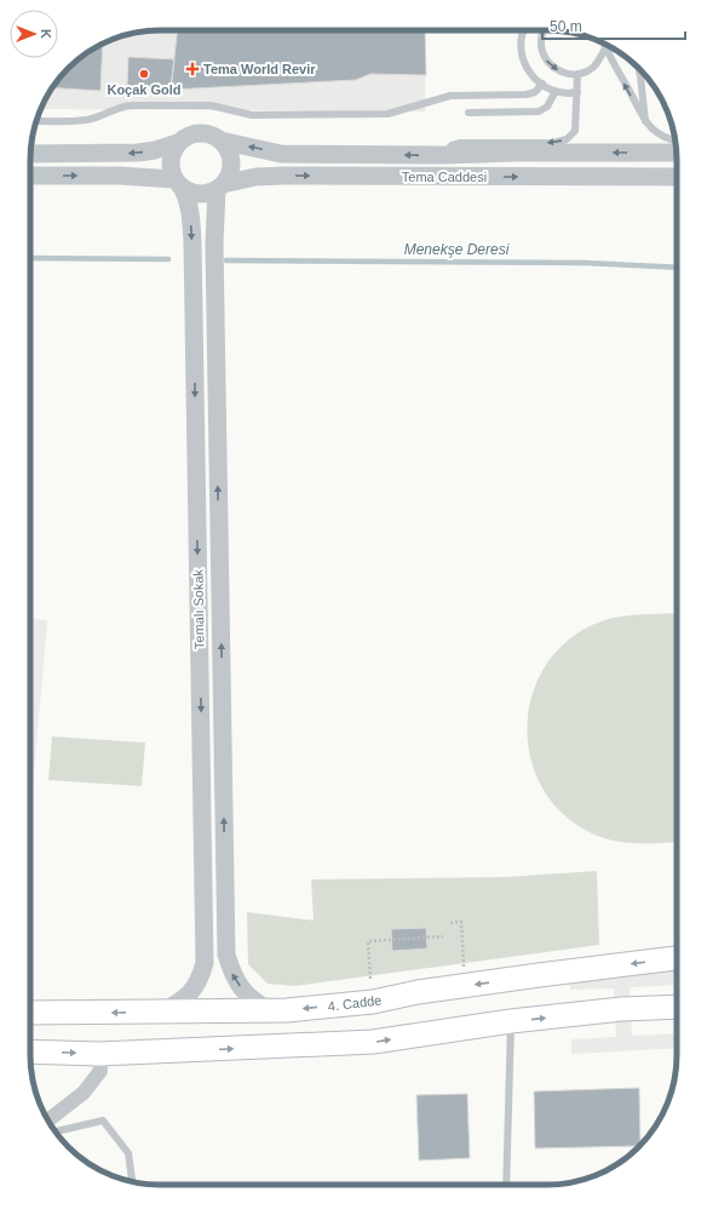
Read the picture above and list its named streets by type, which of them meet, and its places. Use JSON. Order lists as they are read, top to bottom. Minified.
{"streets":{"main road":["4. Cadde"],"street":["Tema Caddesi","Temalı Sokak"]},"crossings":[["Tema Caddesi","Temalı Sokak"],["Temalı Sokak","4. Cadde"]],"water":["Menekşe Deresi"],"places":{"health":["Tema World Revir"],"other":["Koçak Gold"]},"scale_bar":"50 m","north":"right"}
